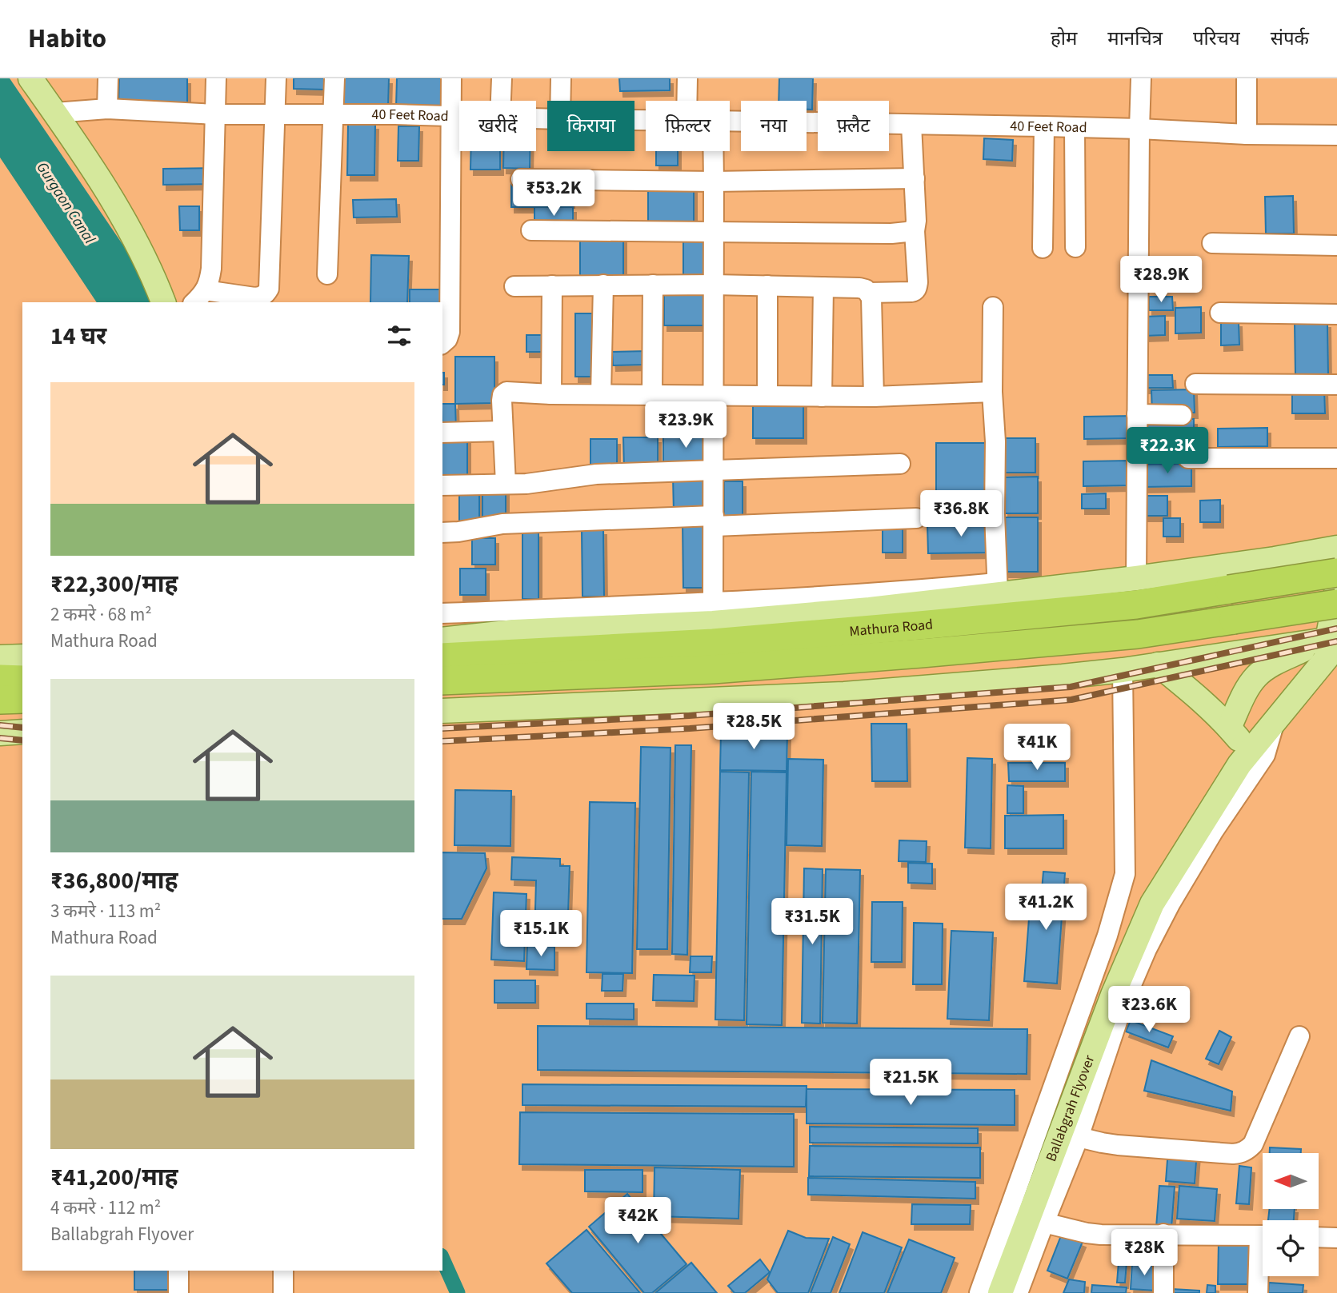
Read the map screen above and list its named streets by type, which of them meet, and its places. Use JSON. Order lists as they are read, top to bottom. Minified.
{"streets":{"highway":["Mathura Road"],"main road":["Ballabgrah Flyover"],"street":["40 Feet Road"]},"water":["Gurgaon Canal"],"north":"left","page":{"header":"Habito","nav":["होम","मानचित्र","परिचय","संपर्क"],"chip":["खरीदें","किराया","फ़िल्टर","नया","फ़्लैट"],"price":["₹53.2K","₹28.9K","₹23.9K","₹22.3K","₹36.8K","₹28.5K","₹41K","₹41.2K","₹31.5K","₹15.1K","₹23.6K","₹21.5K","₹42K","₹28K"],"heading":"14 घर","list":[{"name":"₹22,300/माह","note":"2 कमरे · 68 m² · Mathura Road"},{"name":"₹36,800/माह","note":"3 कमरे · 113 m² · Mathura Road"},{"name":"₹41,200/माह","note":"4 कमरे · 112 m² · Ballabgrah Flyover"}]}}
